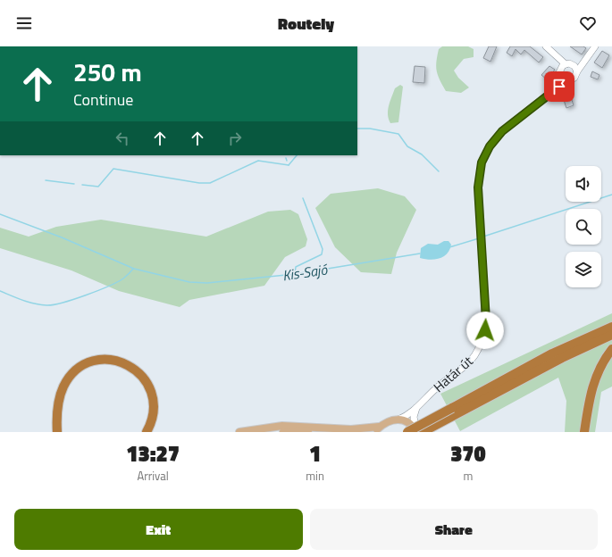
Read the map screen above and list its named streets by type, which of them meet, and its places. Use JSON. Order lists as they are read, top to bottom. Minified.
{"streets":{"main road":["Határ út"]},"water":["Kis-Sajó"],"page":{"header":"Routely","turn":["250 m","Continue"],"eta":["13:27","Arrival","1","min","370","m"],"buttons":["Exit","Share"]}}
